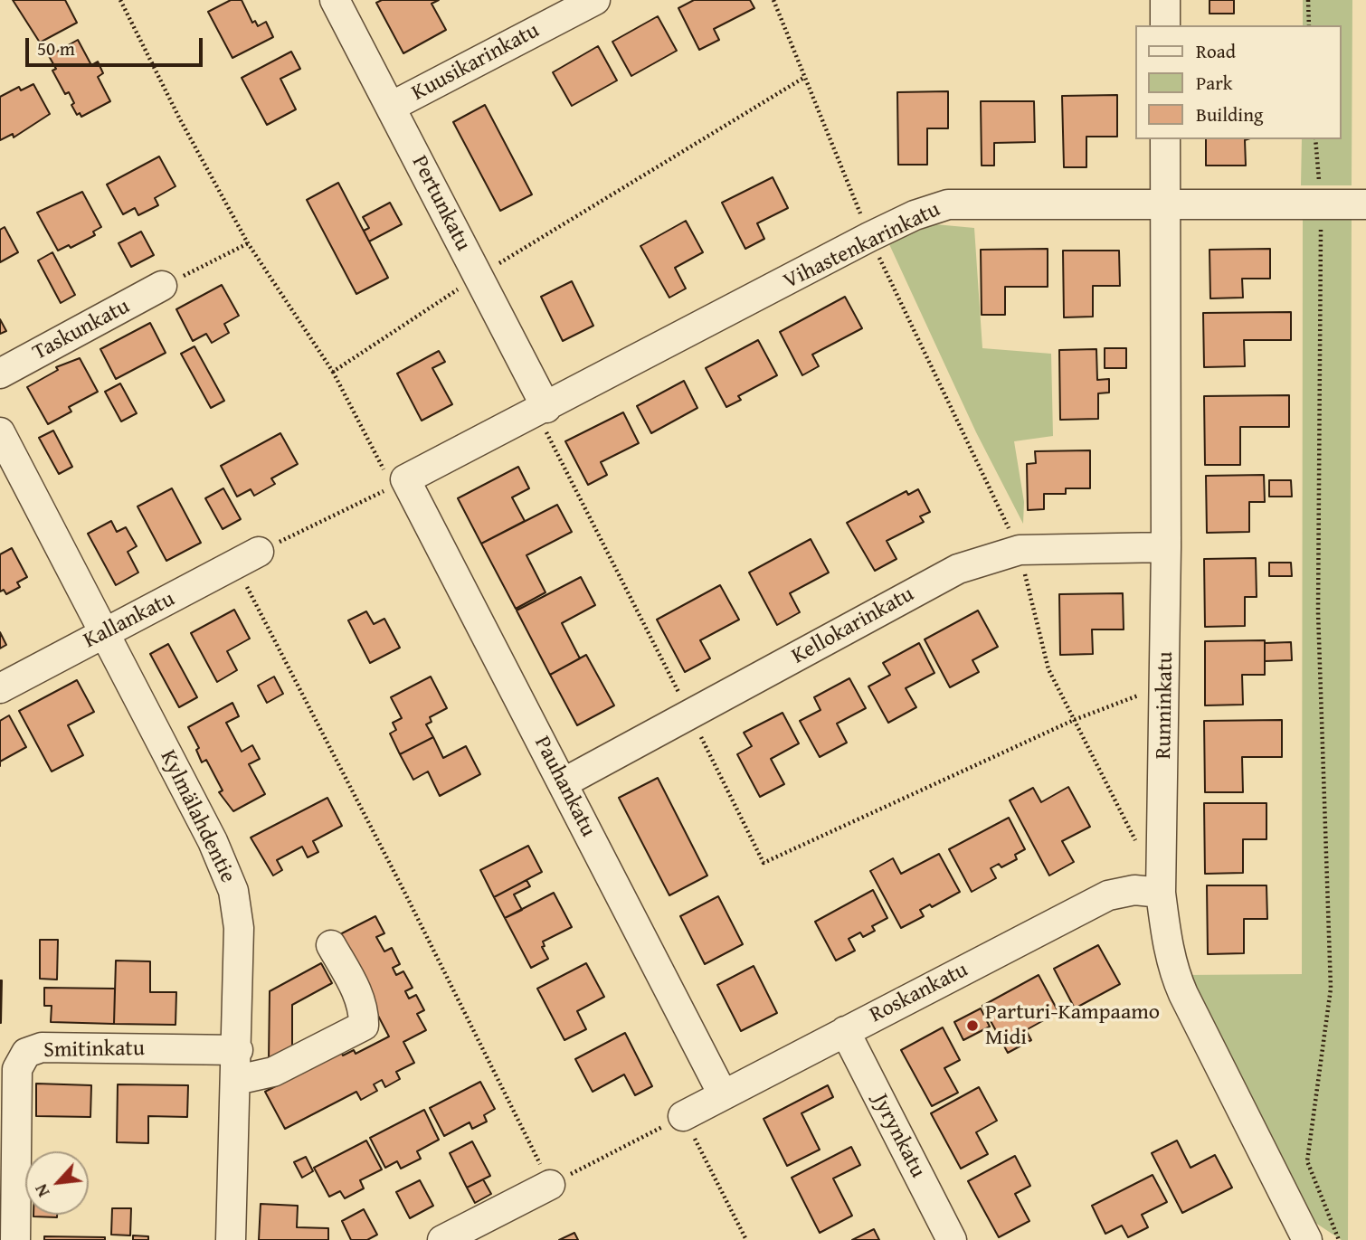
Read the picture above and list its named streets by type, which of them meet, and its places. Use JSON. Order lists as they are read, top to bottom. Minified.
{"streets":{"street":["Kuusikarinkatu","Pertunkatu","Vihastenkarinkatu","Taskunkatu","Kallankatu","Kellokarinkatu","Runninkatu","Pauhankatu","Kylmälahdentie","Roskankatu","Smitinkatu","Jyrynkatu"]},"crossings":[["Kuusikarinkatu","Pertunkatu"],["Pertunkatu","Vihastenkarinkatu"],["Vihastenkarinkatu","Runninkatu"],["Vihastenkarinkatu","Pauhankatu"],["Kallankatu","Kylmälahdentie"],["Kellokarinkatu","Runninkatu"],["Kellokarinkatu","Pauhankatu"],["Runninkatu","Roskankatu"],["Pauhankatu","Roskankatu"],["Kylmälahdentie","Smitinkatu"],["Roskankatu","Jyrynkatu"]],"places":["Parturi-Kampaamo Midi"],"legend":["Road","Park","Building"],"scale_bar":"50 m","north":"bottom left"}
